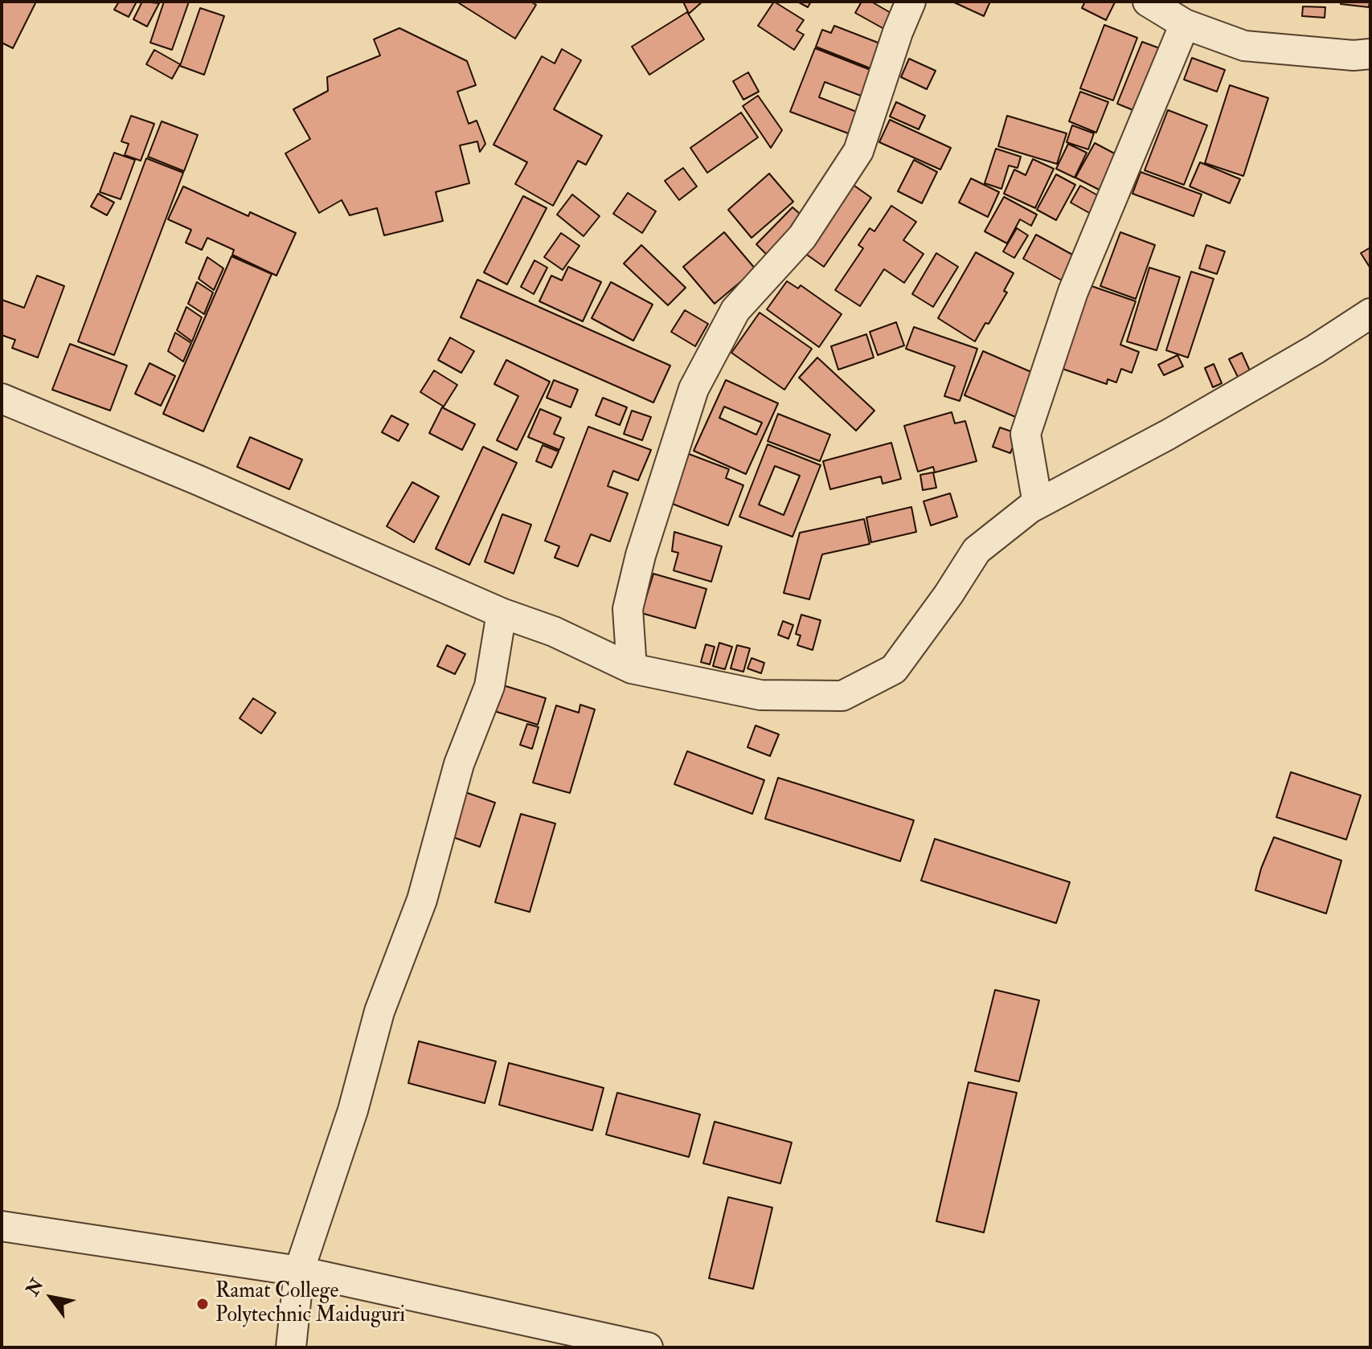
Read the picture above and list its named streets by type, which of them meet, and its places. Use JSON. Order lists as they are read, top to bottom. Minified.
{"places":["Ramat College Polytechnic Maiduguri"],"north":"top left"}
